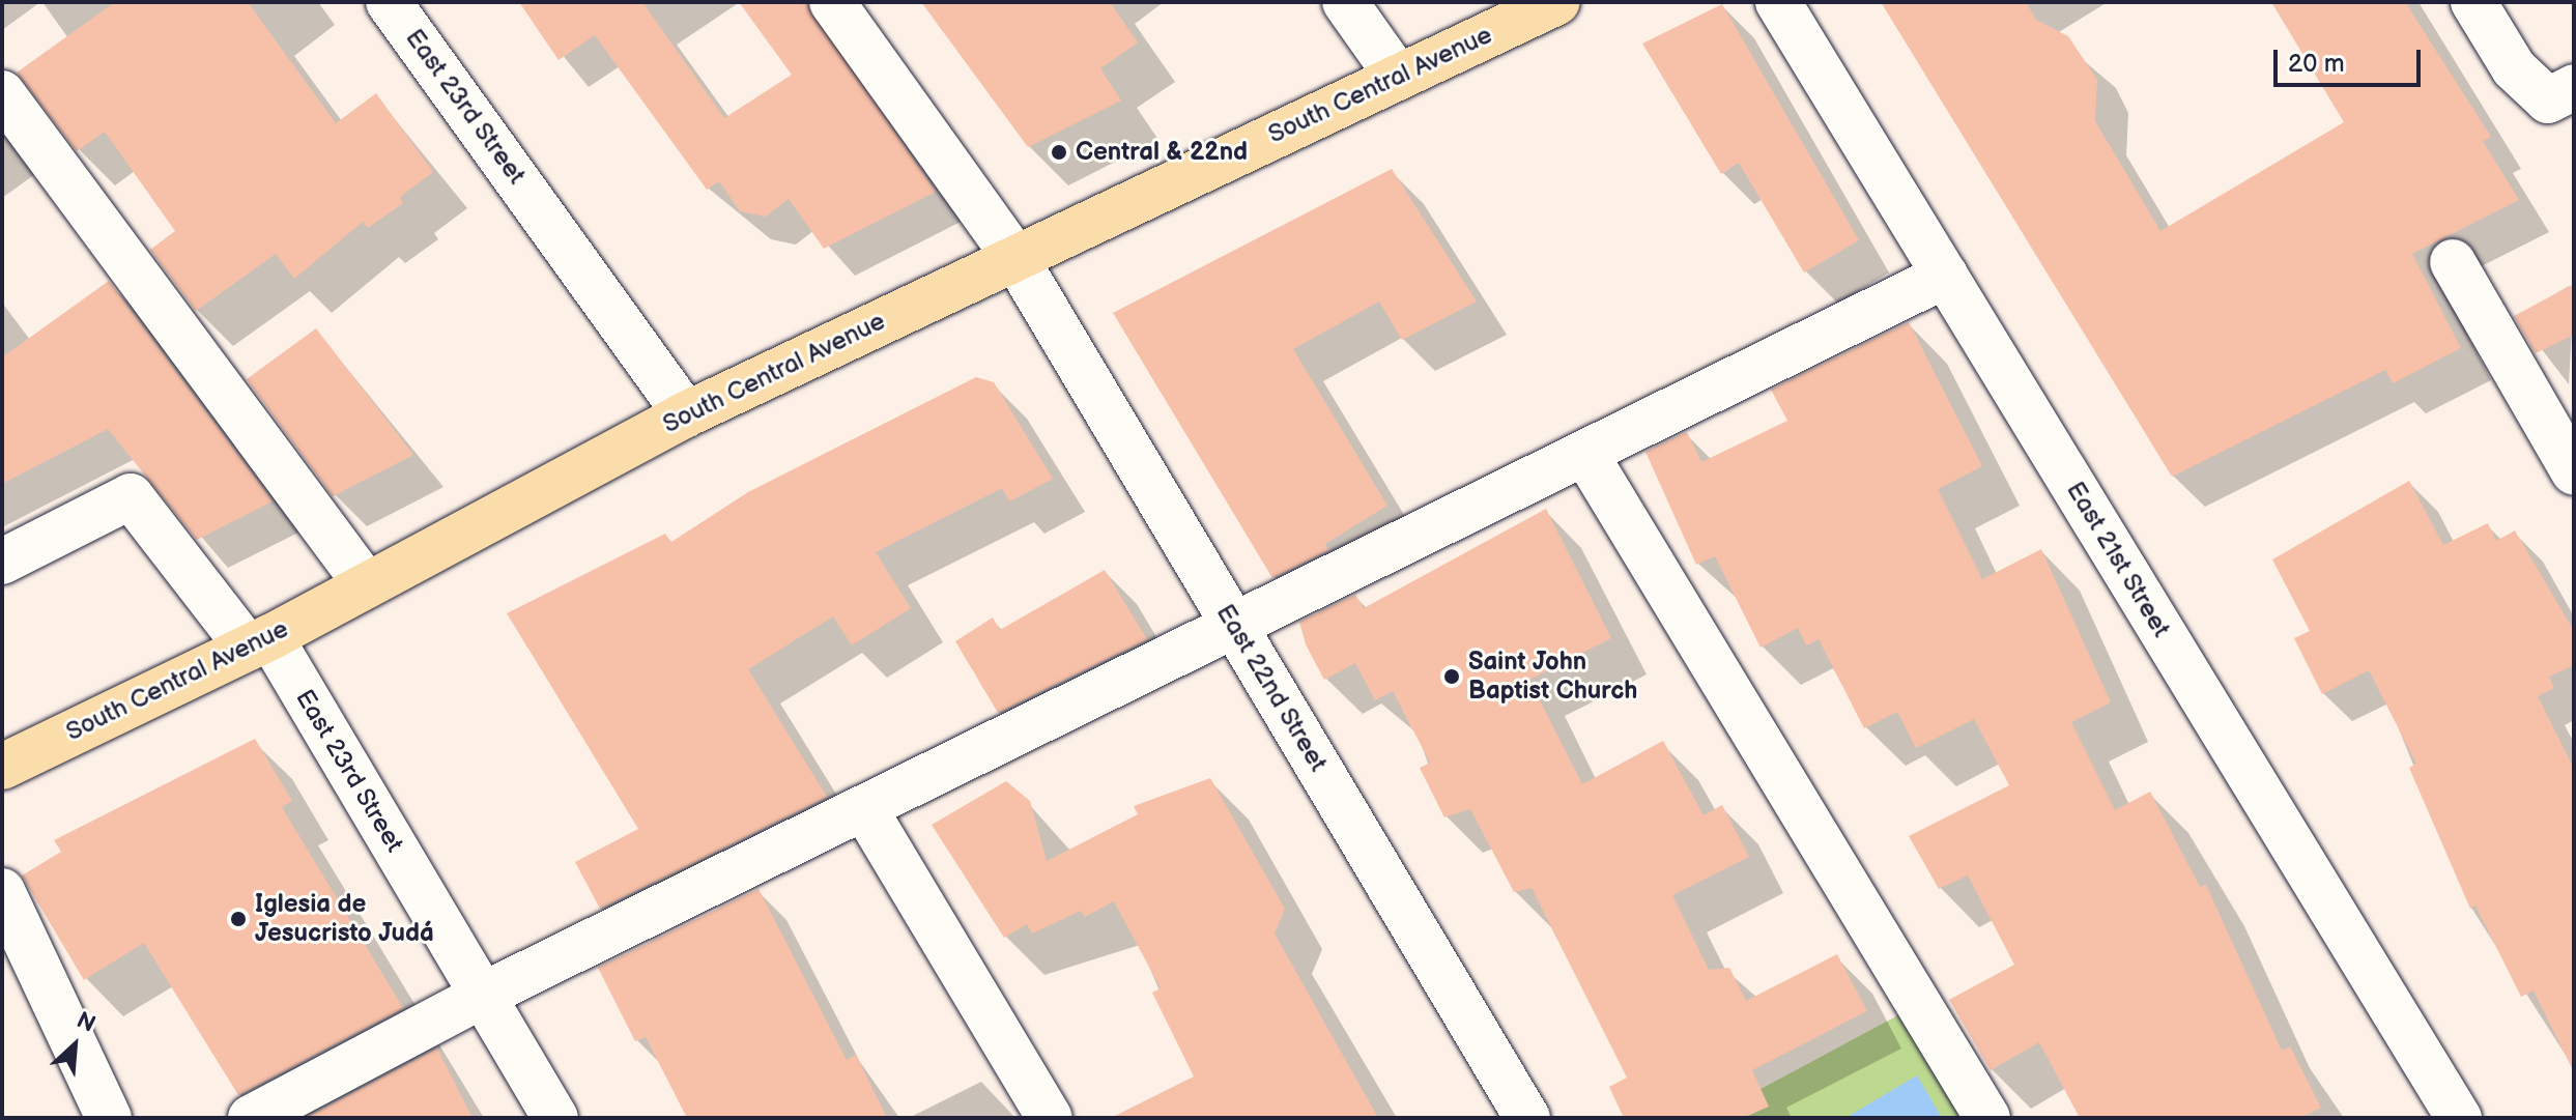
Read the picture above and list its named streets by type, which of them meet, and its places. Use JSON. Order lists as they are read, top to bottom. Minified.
{"streets":{"main road":["South Central Avenue"],"street":["East 23rd Street","East 21st Street","East 22nd Street"]},"crossings":[["South Central Avenue","East 23rd Street"],["South Central Avenue","East 22nd Street"]],"places":["Central & 22nd","Saint John Baptist Church","Iglesia de Jesucristo Judá"],"scale_bar":"20 m","north":"top right"}
